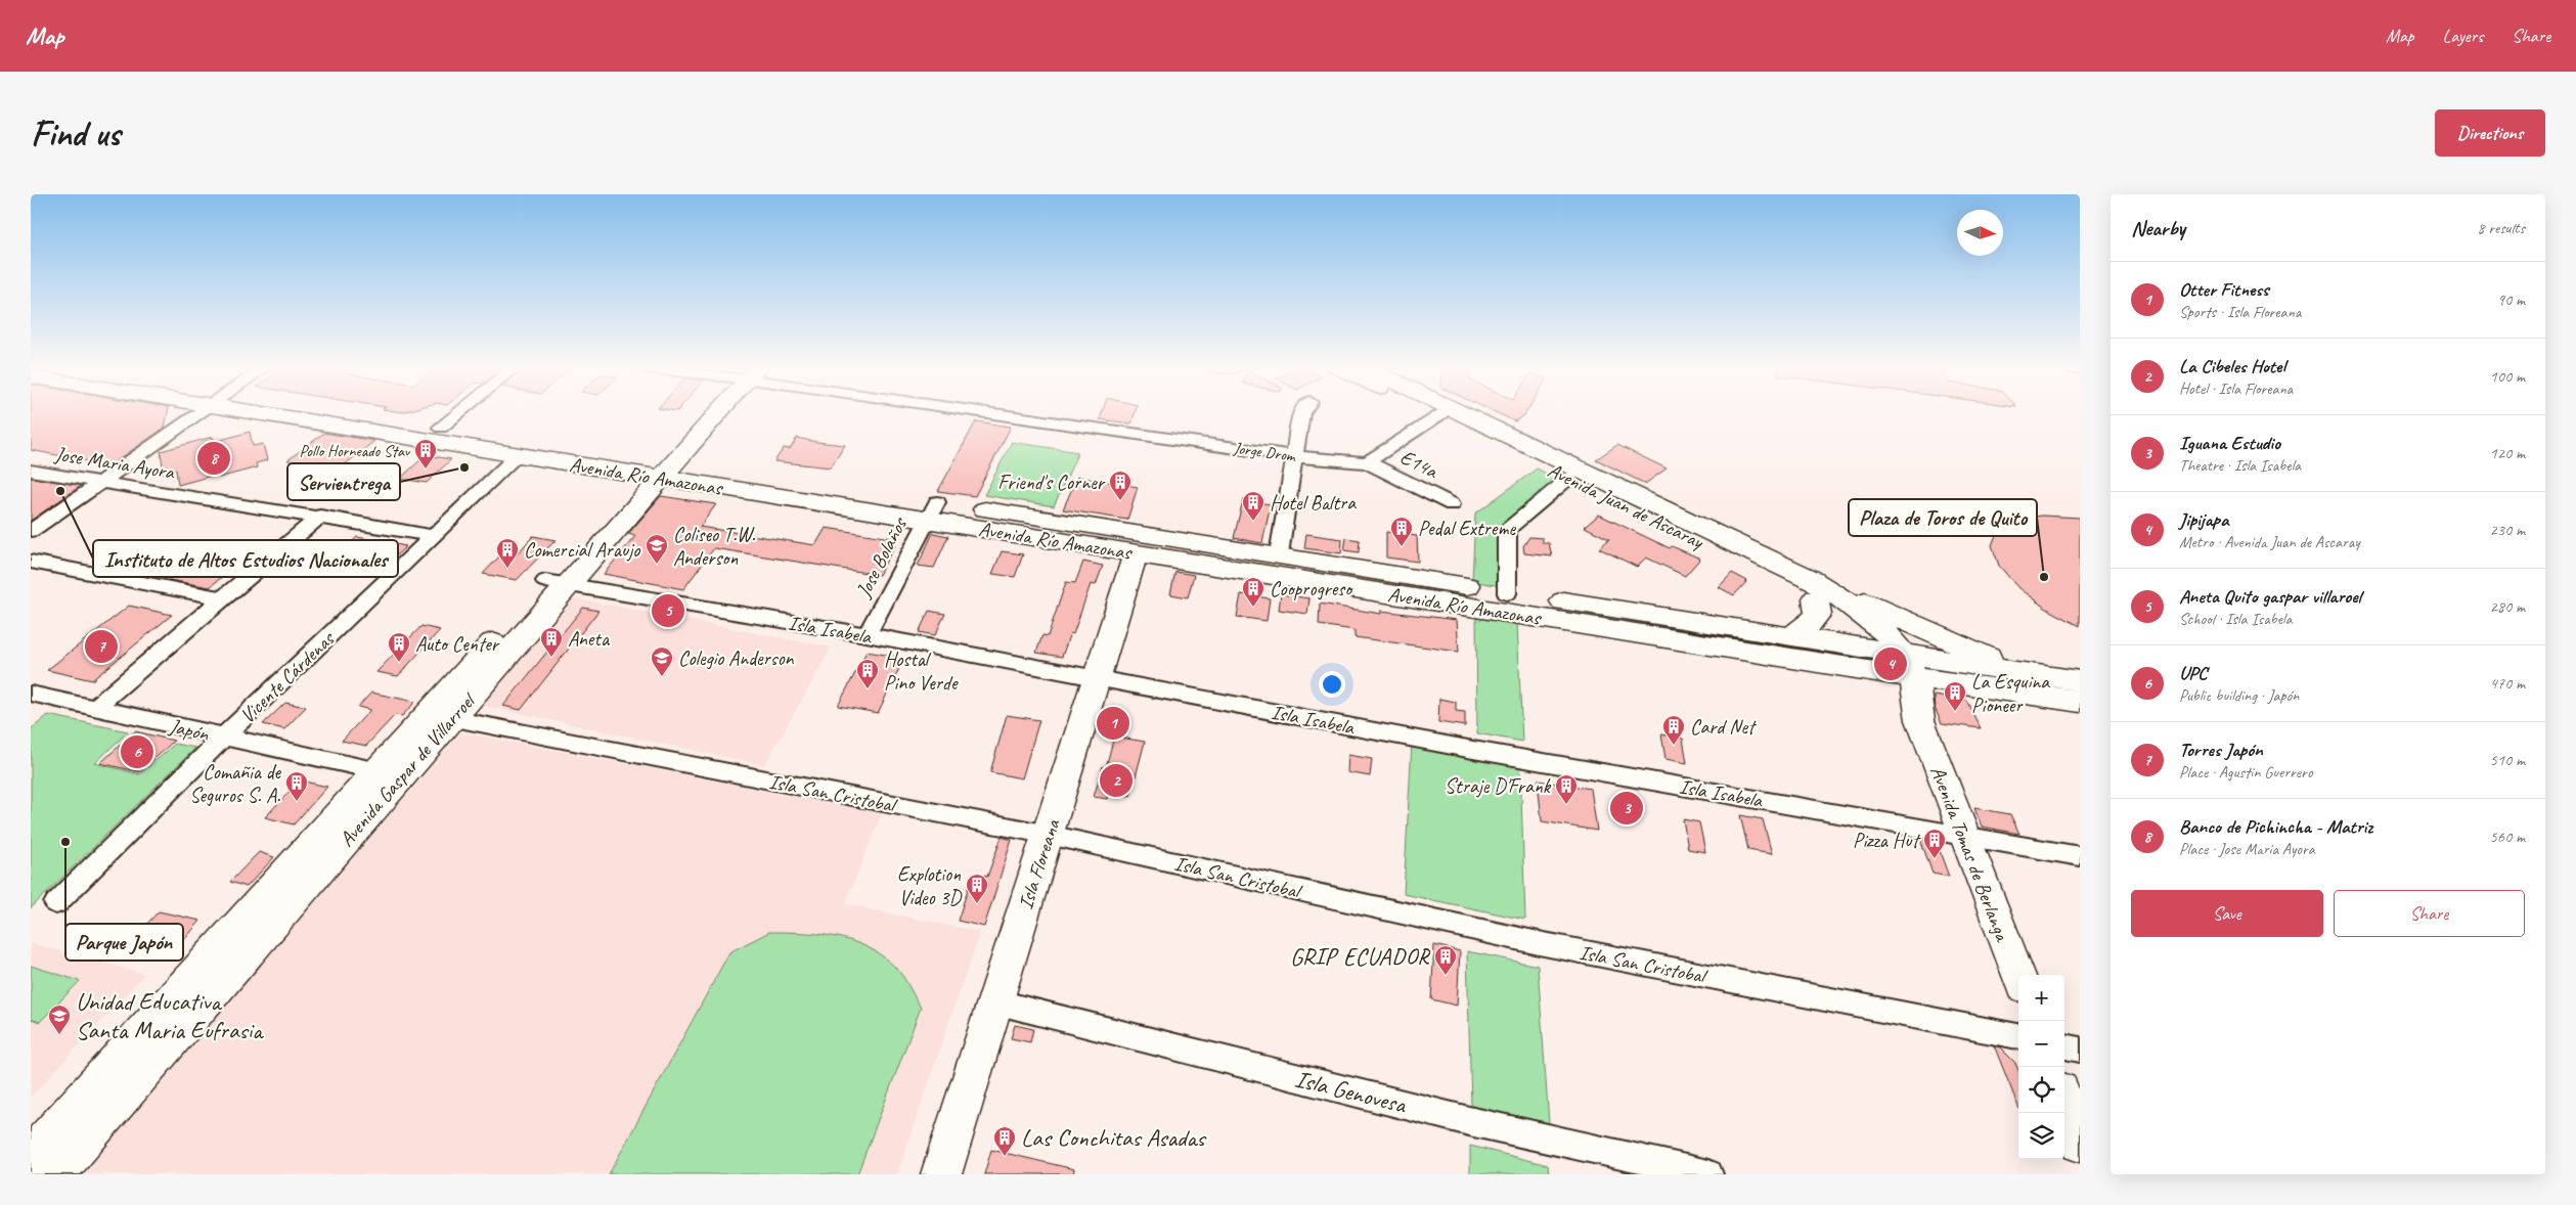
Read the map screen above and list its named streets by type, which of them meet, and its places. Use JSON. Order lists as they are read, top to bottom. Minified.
{"streets":{"main road":["Avenida Río Amazonas","Avenida Juan de Ascaray","Avenida Gaspar de Villarroel","Avenida Tomas de Berlanga","Isla Floreana"],"street":["Jorge Drom","Jose Maria Ayora","E14a","Jose Bolaños","Isla Isabela","Vicente Cárdenas","Japón","Isla San Cristobal","Isla Genovesa"]},"crossings":[["Jorge Drom","E14a"],["Jose Maria Ayora","Vicente Cárdenas"],["Avenida Río Amazonas","Avenida Juan de Ascaray"],["Avenida Río Amazonas","Jose Bolaños"],["Avenida Río Amazonas","Vicente Cárdenas"],["Avenida Río Amazonas","Avenida Gaspar de Villarroel"],["Avenida Río Amazonas","Avenida Tomas de Berlanga"],["Avenida Río Amazonas","Isla Floreana"],["Avenida Juan de Ascaray","Avenida Tomas de Berlanga"],["Jose Bolaños","Isla Isabela"],["Isla Isabela","Avenida Gaspar de Villarroel"],["Isla Isabela","Avenida Tomas de Berlanga"],["Isla Isabela","Isla Floreana"],["Vicente Cárdenas","Japón"],["Japón","Avenida Gaspar de Villarroel"],["Avenida Gaspar de Villarroel","Isla San Cristobal"],["Isla San Cristobal","Isla Floreana"],["Isla Floreana","Isla Genovesa"]],"places":{"other":["Servientrega","Instituto de Altos Estudios Nacionales","Plaza de Toros de Quito","Parque Japón"],"building":["Pollo Horneado Stav","Friend's Corner","Hotel Baltra","Pedal Extreme","Comercial Araujo","Cooprogreso","Aneta","Auto Center","Hostal Pino Verde","La Esquina Pioneer","Card Net","Comañia de Seguros S. A.","Straje D'Frank","Pizza Hut","Explotion Video 3D","GRIP ECUADOR","Las Conchitas Asadas"],"school or university":["Coliseo T.W. Anderson","Colegio Anderson","Unidad Educativa Santa Maria Eufrasia"]},"north":"right","page":{"header":"Map","nav":["Map","Layers","Share"],"buttons":["Directions",["Save","Share"]],"title":"Find us","heading":["Nearby","8 results"],"list":[{"mark":"1","name":"Otter Fitness","note":"Sports · Isla Floreana","value":"90 m"},{"mark":"2","name":"La Cibeles Hotel","note":"Hotel · Isla Floreana","value":"100 m"},{"mark":"3","name":"Iguana Estudio","note":"Theatre · Isla Isabela","value":"120 m"},{"mark":"4","name":"Jipijapa","note":"Metro · Avenida Juan de Ascaray","value":"230 m"},{"mark":"5","name":"Aneta Quito gaspar villaroel","note":"School · Isla Isabela","value":"280 m"},{"mark":"6","name":"UPC","note":"Public building · Japón","value":"470 m"},{"mark":"7","name":"Torres Japón","note":"Place · Agustin Guerrero","value":"510 m"},{"mark":"8","name":"Banco de Pichincha - Matriz","note":"Place · Jose Maria Ayora","value":"560 m"}],"pins":["8","5","7","4","1","6","2","3"],"map_buttons":["+","−"]}}
